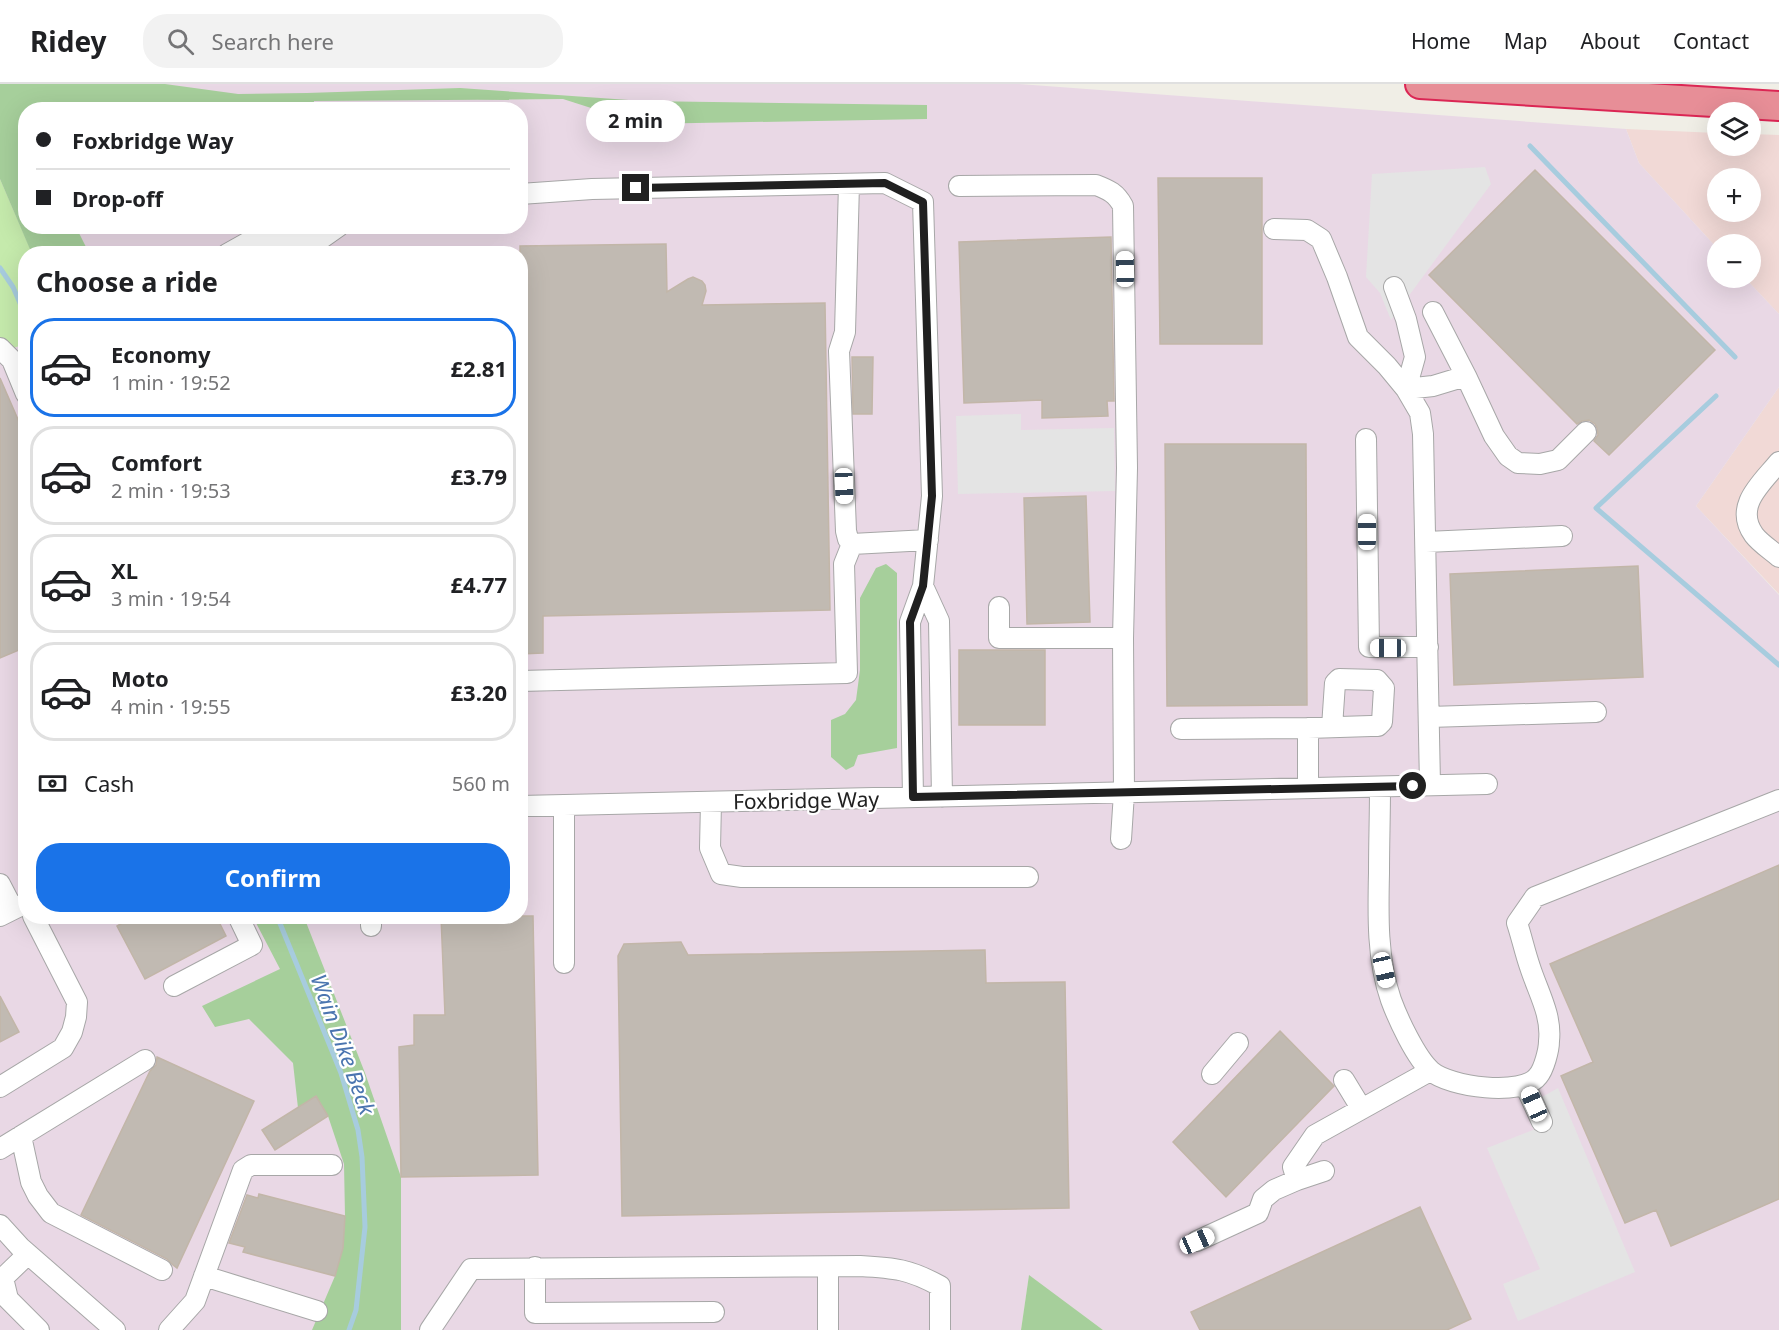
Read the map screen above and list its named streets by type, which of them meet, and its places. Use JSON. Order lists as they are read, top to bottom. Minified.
{"streets":{"street":["Foxbridge Way"]},"water":["Wain Dike Beck"],"page":{"header":"Ridey","search":"Search here","nav":["Home","Map","About","Contact"],"bubble":"2 min","map_buttons":["+","−"],"banner":["Foxbridge Way","Drop-off"],"heading":"Choose a ride","list":[{"name":"Economy","note":"1 min · 19:52","value":"£2.81"},{"name":"Comfort","note":"2 min · 19:53","value":"£3.79"},{"name":"XL","note":"3 min · 19:54","value":"£4.77"},{"name":"Moto","note":"4 min · 19:55","value":"£3.20"}],"pay":["Cash","560 m"],"buttons":"Confirm"}}
